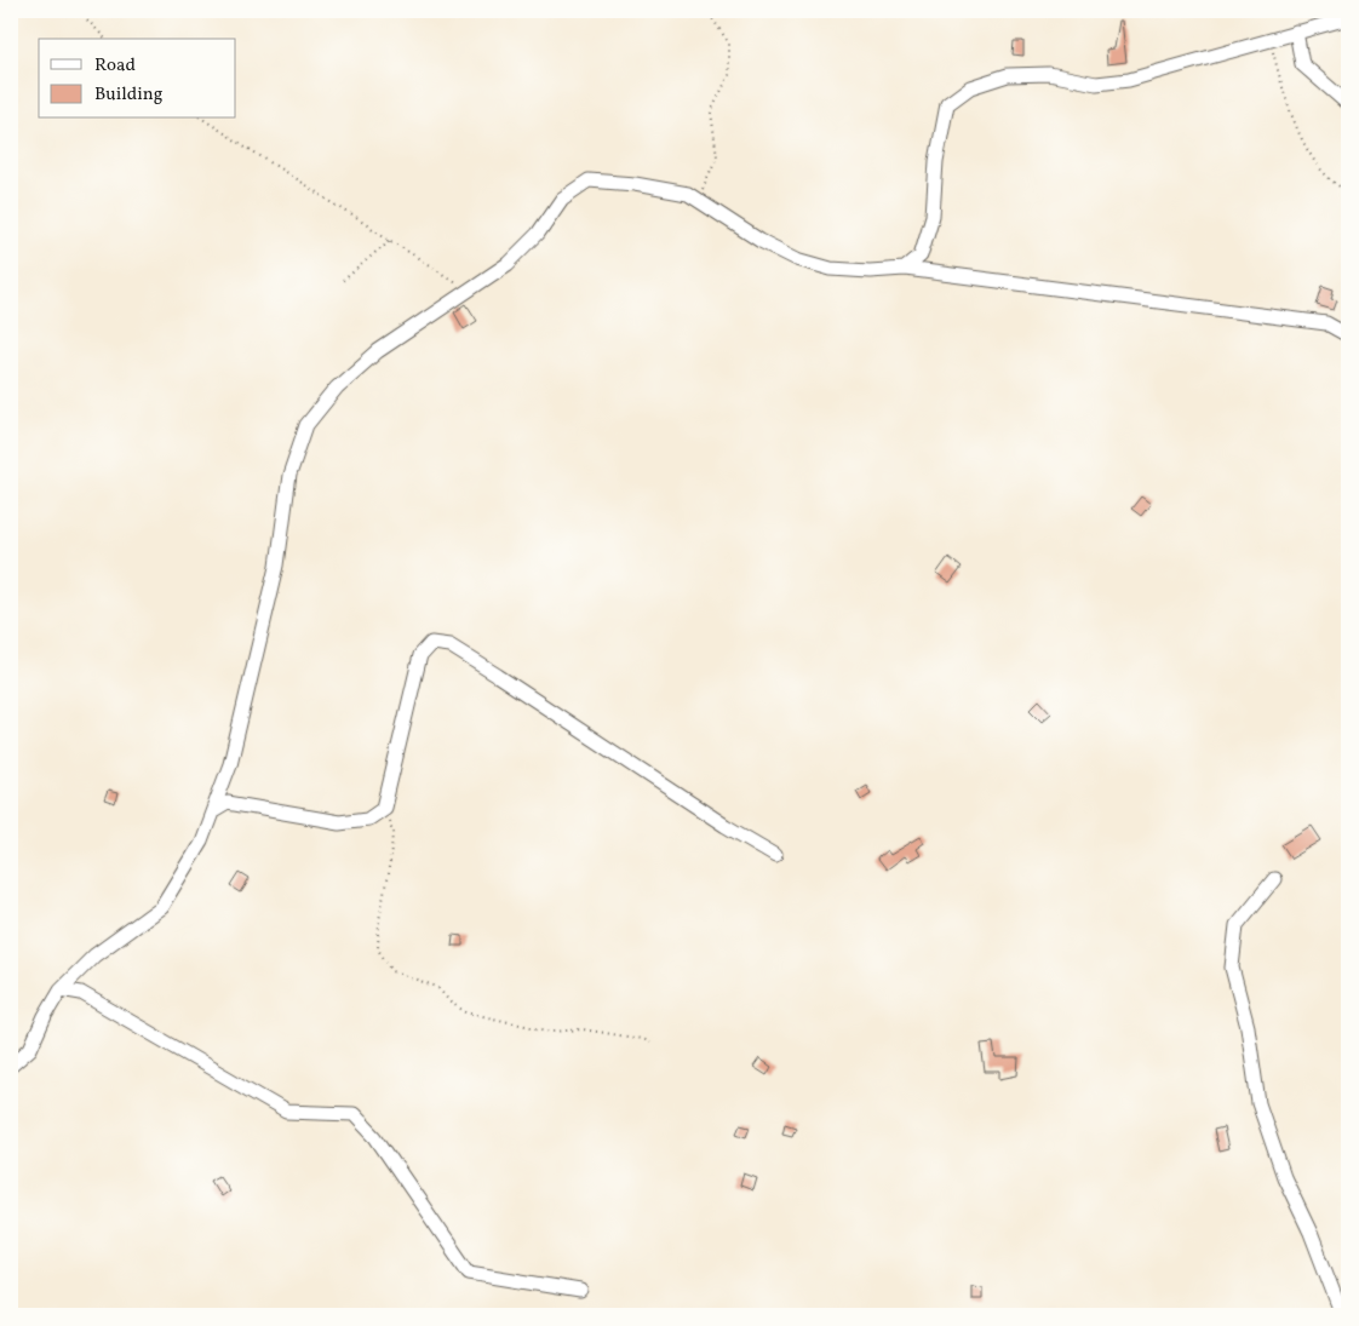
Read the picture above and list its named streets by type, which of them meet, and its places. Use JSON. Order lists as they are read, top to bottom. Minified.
{"legend":["Road","Building"]}
